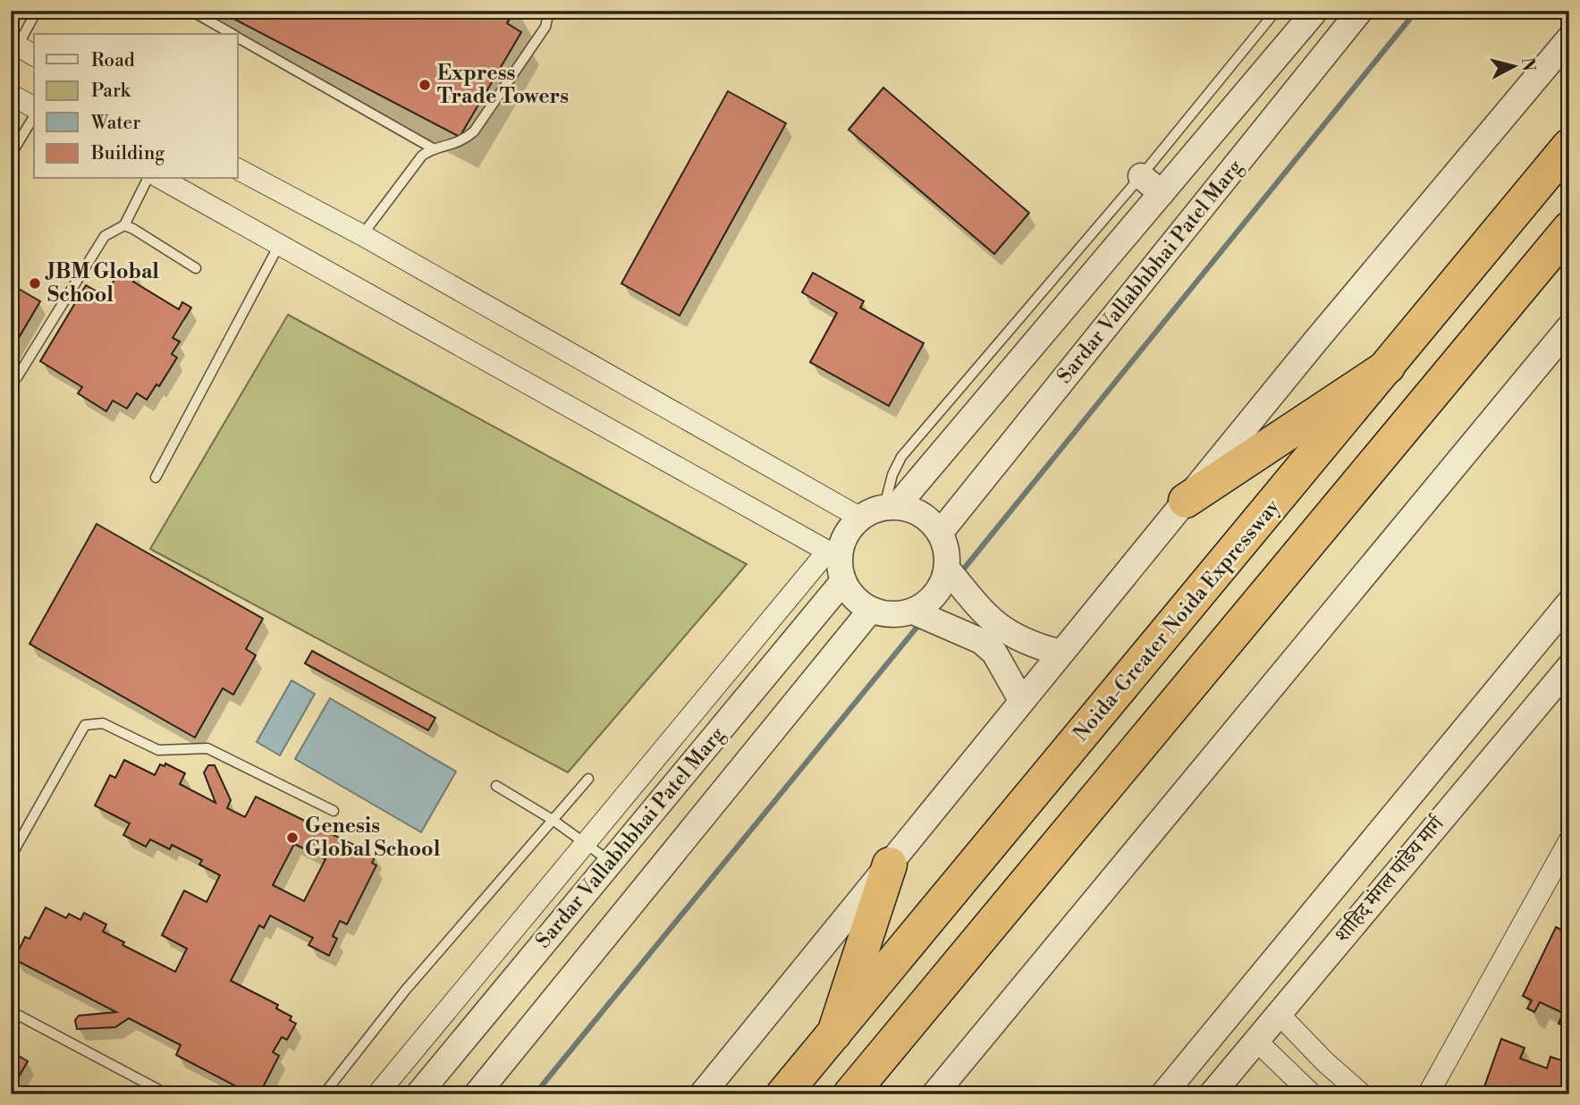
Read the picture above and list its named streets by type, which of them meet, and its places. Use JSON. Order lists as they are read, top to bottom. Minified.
{"streets":{"highway":["Noida-Greater Noida Expressway"],"street":["Sardar Vallabhbhai Patel Marg","शाहिद मंगल पांडेय मार्ग"]},"places":["Express Trade Towers","JBM Global School","Genesis Global School"],"legend":["Road","Park","Water","Building"],"north":"right"}
